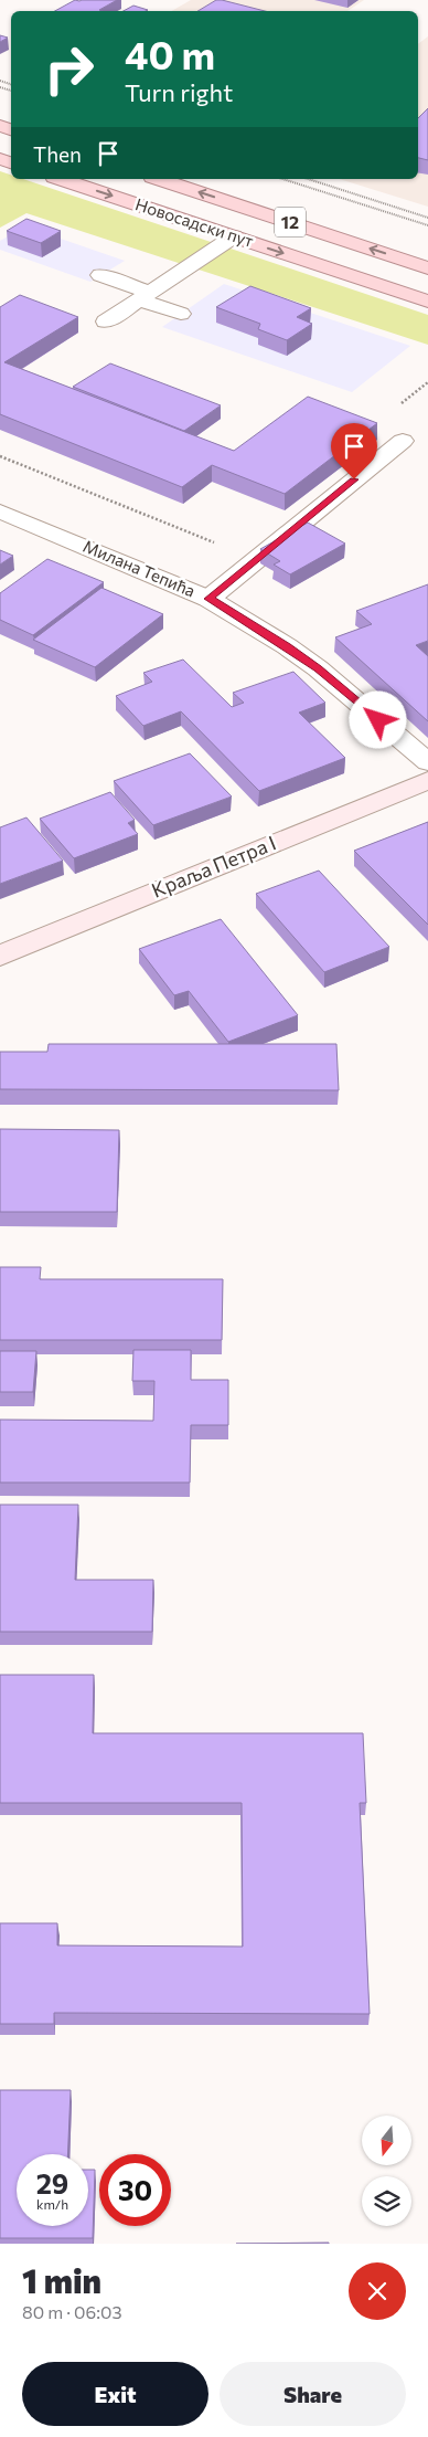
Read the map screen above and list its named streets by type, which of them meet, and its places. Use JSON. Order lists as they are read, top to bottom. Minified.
{"streets":{"main road":["12","Новосадски пут"],"street":["Милана Тепића","Краља Петра I"]},"north":"bottom","page":{"turn":["40 m","Turn right"],"then":"Then","speed":"29 km/h","limit":"30","heading":["1 min","80 m · 06:03"],"buttons":["Exit","Share"]}}
